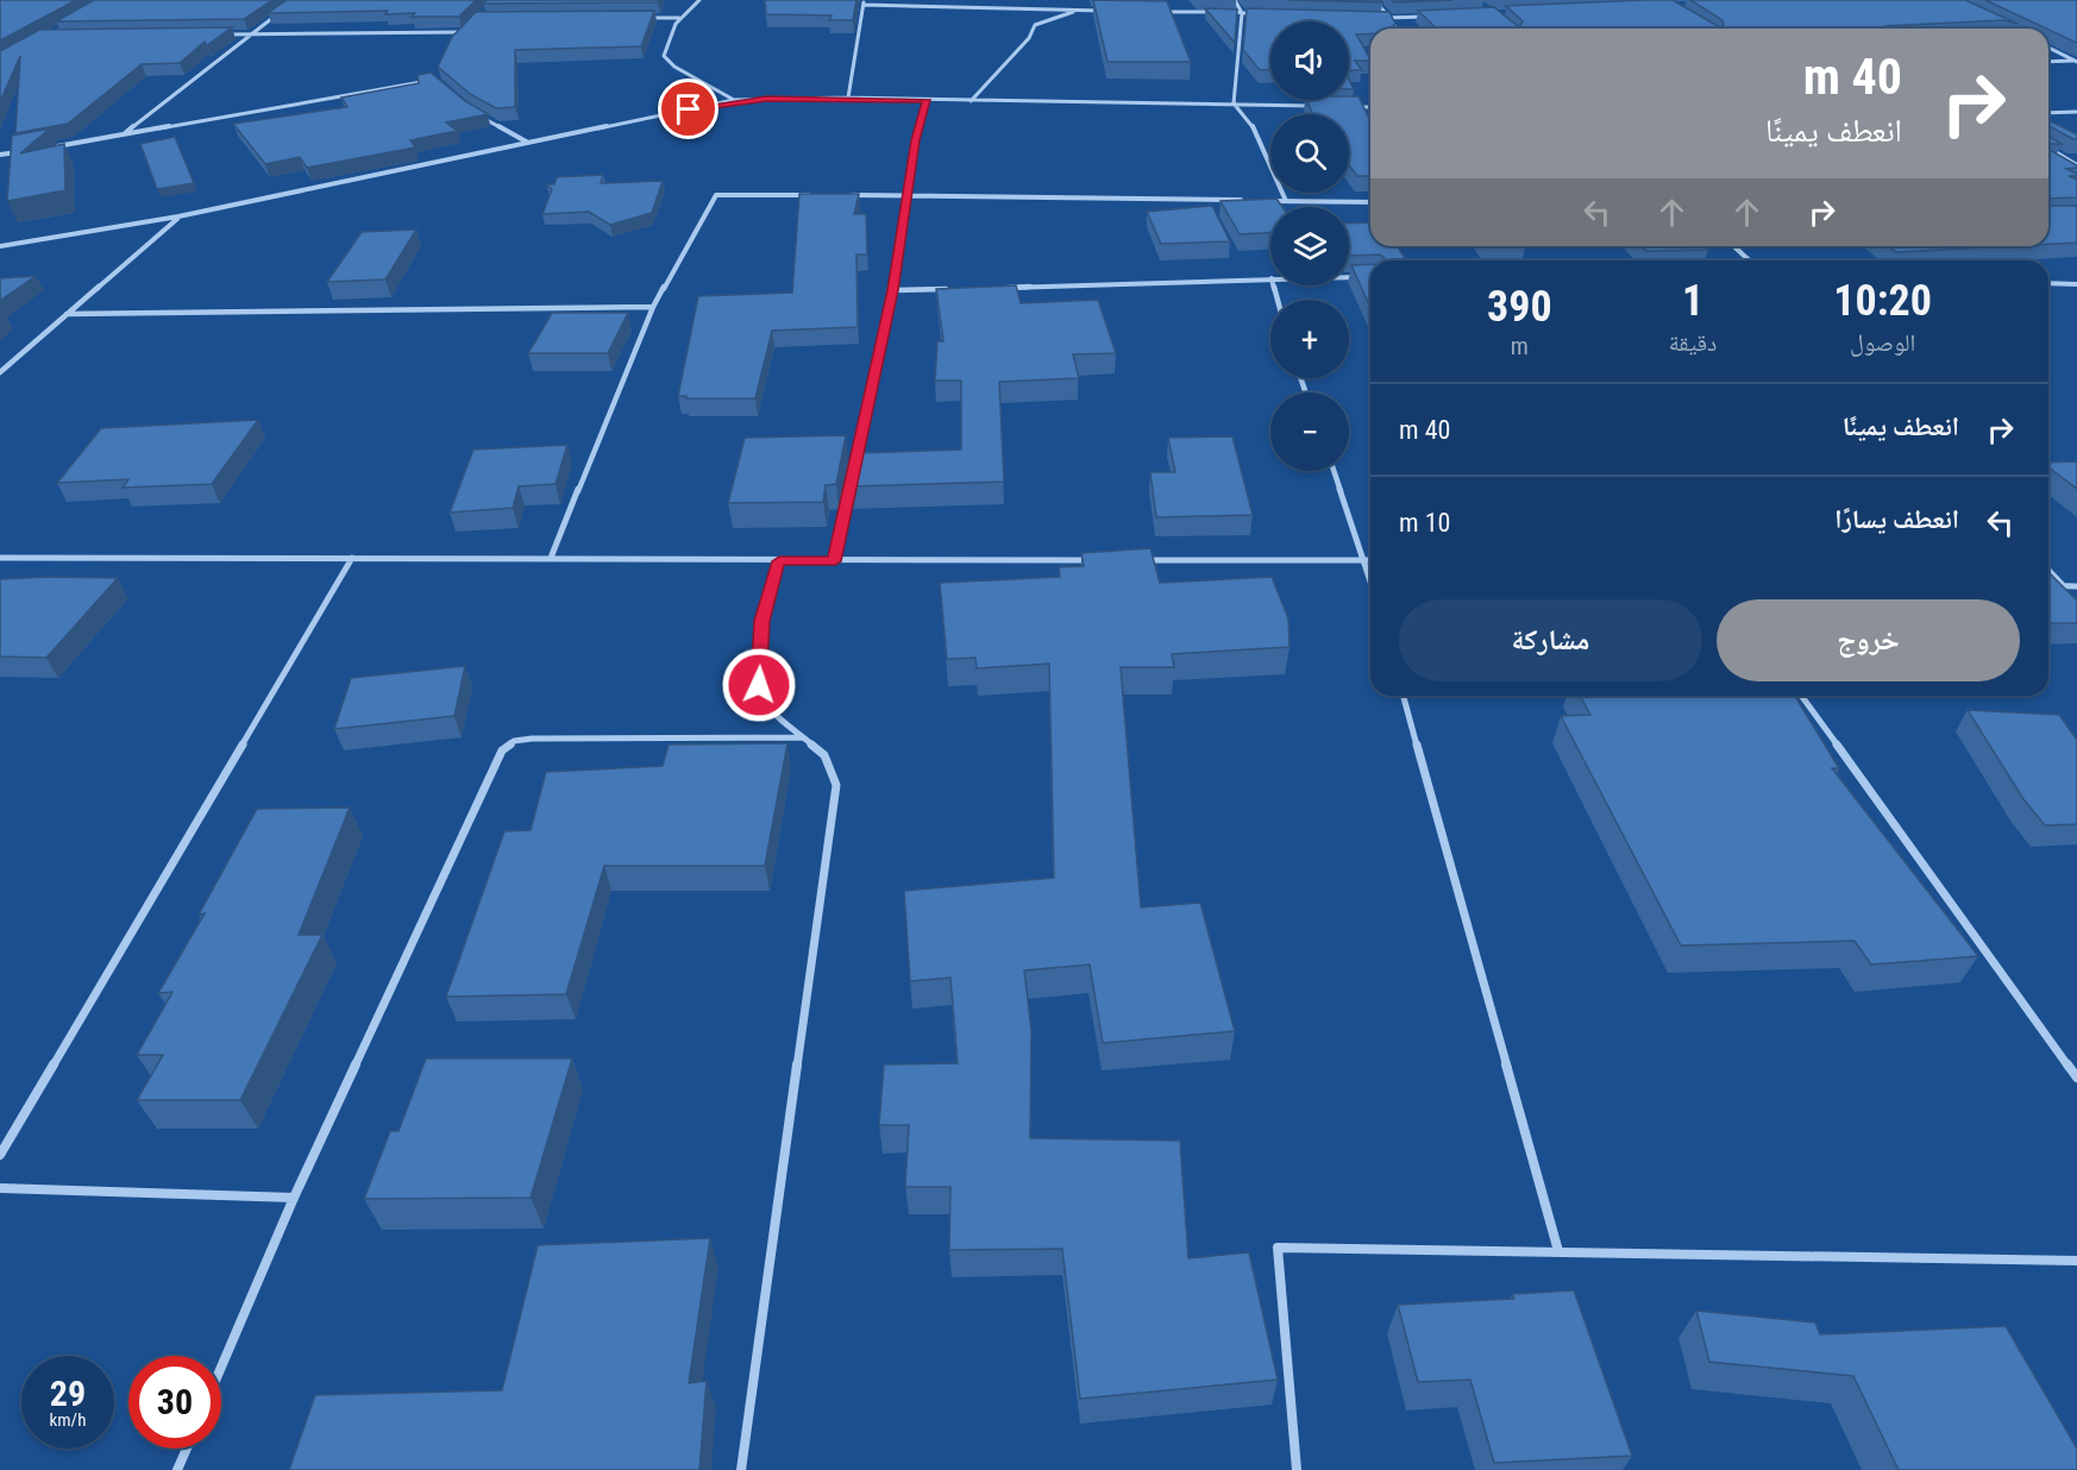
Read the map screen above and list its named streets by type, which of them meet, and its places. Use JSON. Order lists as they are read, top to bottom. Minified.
{"page":{"map_buttons":["+","−"],"turn":["40 m","انعطف يمينًا"],"eta":["10:20","الوصول","1","دقيقة","390","m"],"list":[{"name":"انعطف يمينًا","value":"40 m"},{"name":"انعطف يسارًا","value":"10 m"}],"buttons":["خروج","مشاركة"],"speed":"29 km/h","limit":"30"}}
